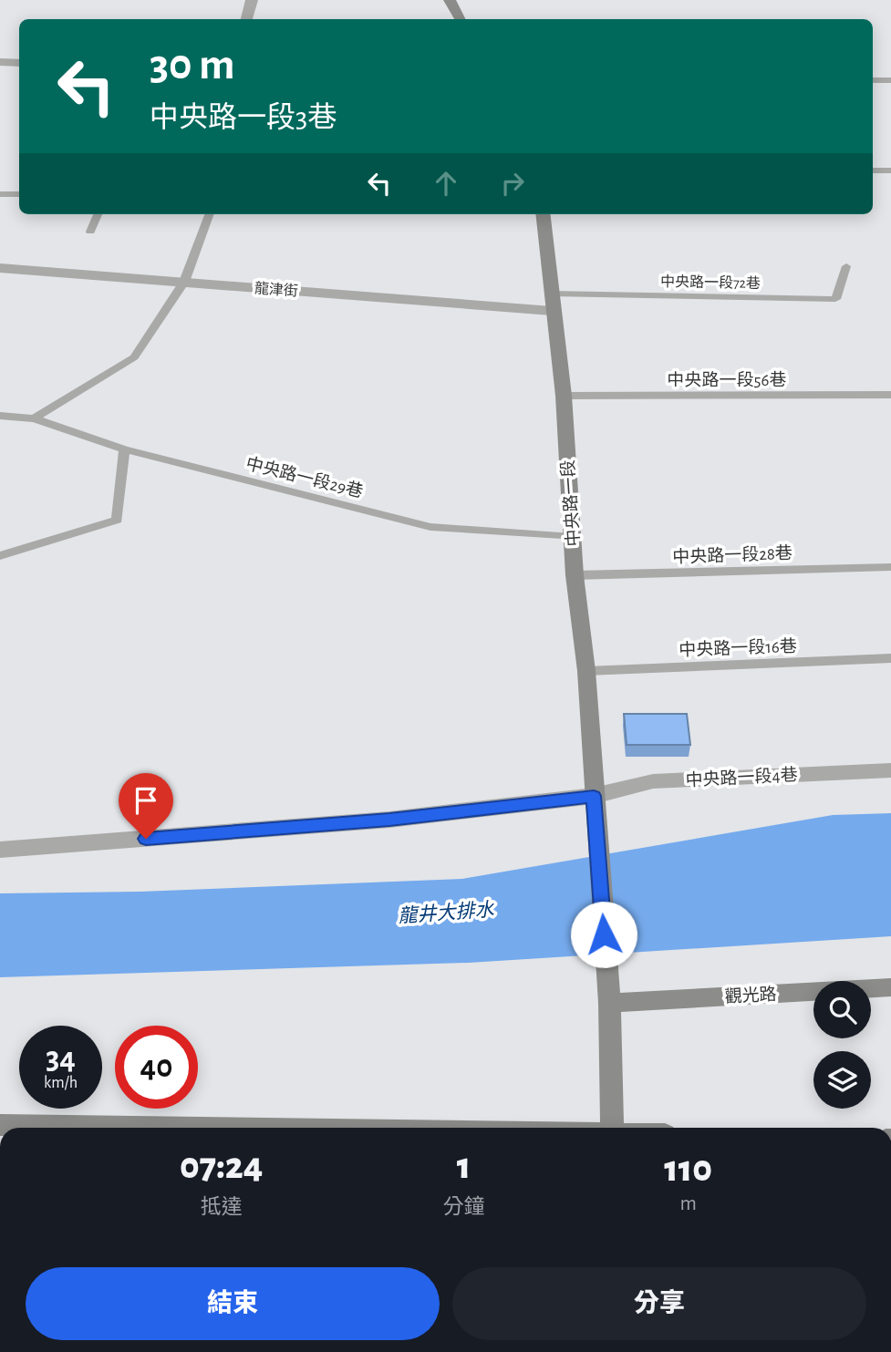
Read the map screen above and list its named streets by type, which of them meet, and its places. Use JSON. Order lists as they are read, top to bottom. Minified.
{"streets":{"street":["龍津街","中央路一段","中央路一段4巷","觀光路"],"lane":["中央路一段72巷","中央路一段56巷","中央路一段29巷","中央路一段28巷","中央路一段16巷"]},"crossings":[["中央路一段72巷","龍津街"],["中央路一段72巷","中央路一段"],["龍津街","中央路一段"],["中央路一段56巷","中央路一段"],["中央路一段29巷","中央路一段"],["中央路一段","中央路一段28巷"],["中央路一段","中央路一段16巷"],["中央路一段","中央路一段4巷"],["中央路一段","觀光路"]],"water":["龍井大排水"],"page":{"turn":["30 m","中央路一段3巷"],"speed":"34 km/h","limit":"40","eta":["07:24","抵達","1","分鐘","110","m"],"buttons":["結束","分享"]}}
